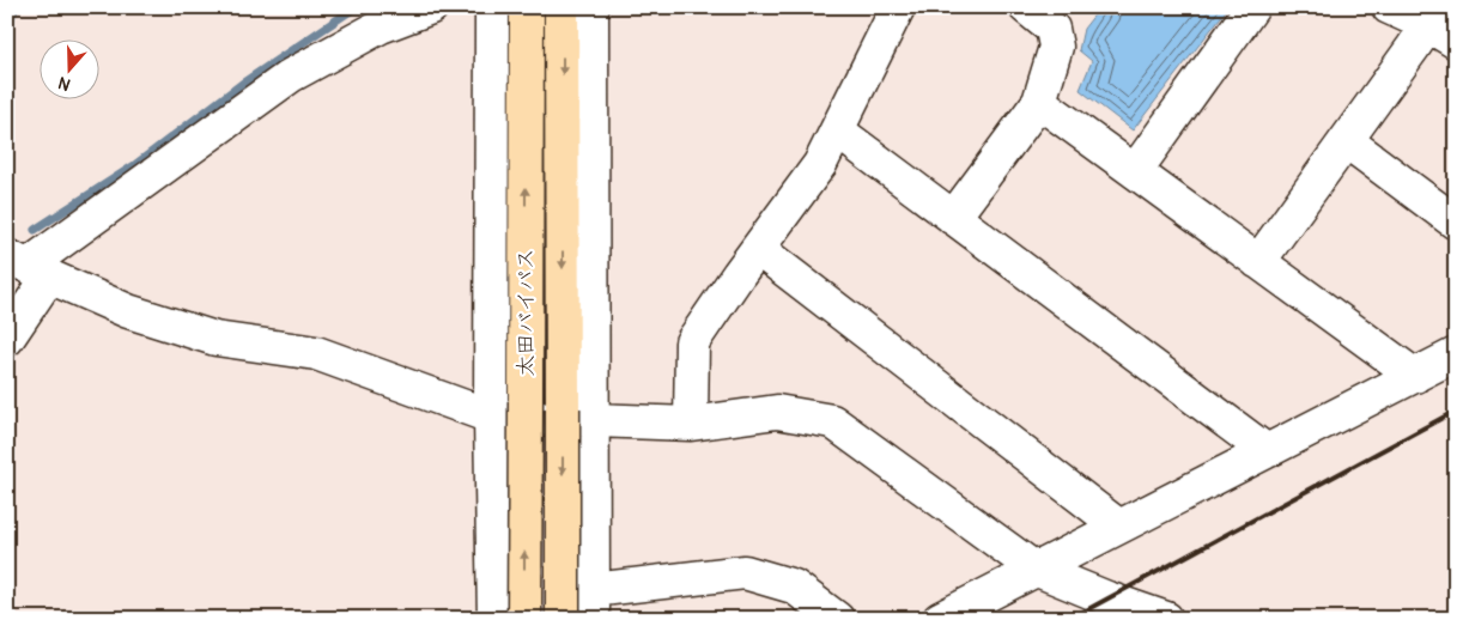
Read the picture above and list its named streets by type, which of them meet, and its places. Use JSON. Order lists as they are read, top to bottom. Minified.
{"streets":{"highway":["太田バイパス"]},"north":"bottom"}
